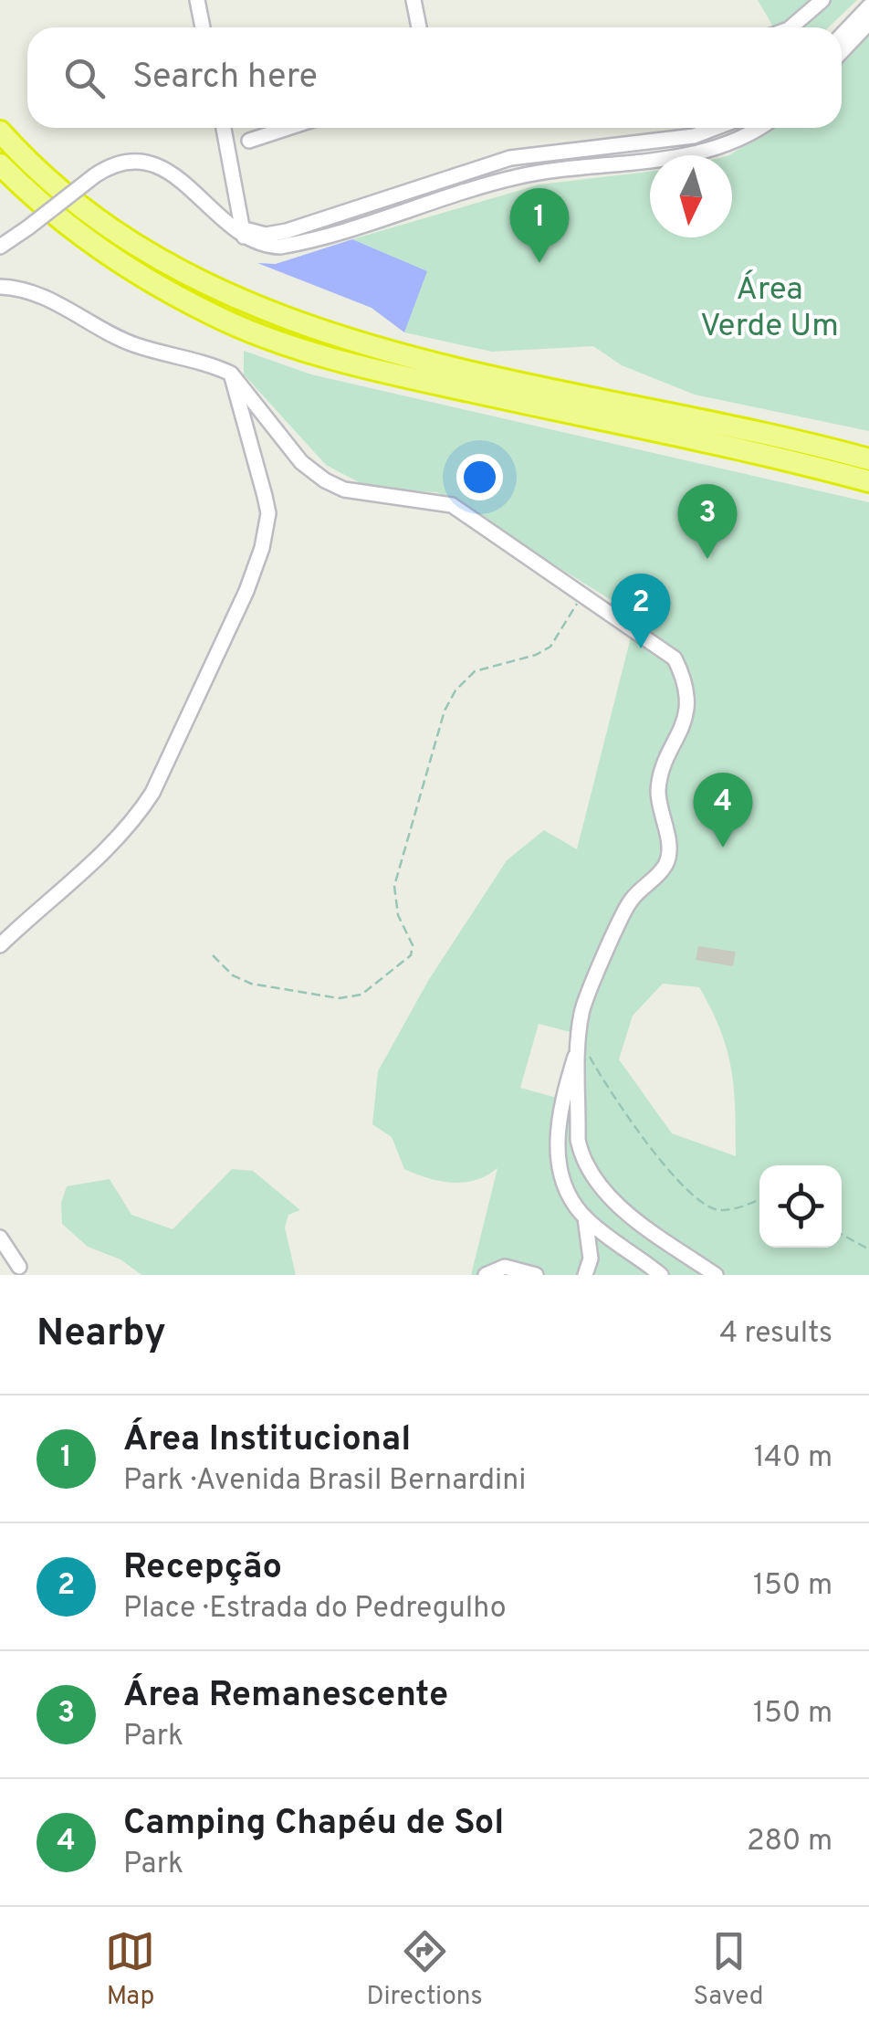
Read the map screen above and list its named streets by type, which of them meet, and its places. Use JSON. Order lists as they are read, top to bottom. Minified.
{"parks":["Área Verde Um"],"north":"bottom","page":{"search":"Search here","pins":["1","3","2","4"],"heading":["Nearby","4 results"],"list":[{"mark":"1","name":"Área Institucional","note":"Park · Avenida Brasil Bernardini","value":"140 m"},{"mark":"2","name":"Recepção","note":"Place · Estrada do Pedregulho","value":"150 m"},{"mark":"3","name":"Área Remanescente","note":"Park","value":"150 m"},{"mark":"4","name":"Camping Chapéu de Sol","note":"Park","value":"280 m"}],"nav":["Map","Directions","Saved"]}}
